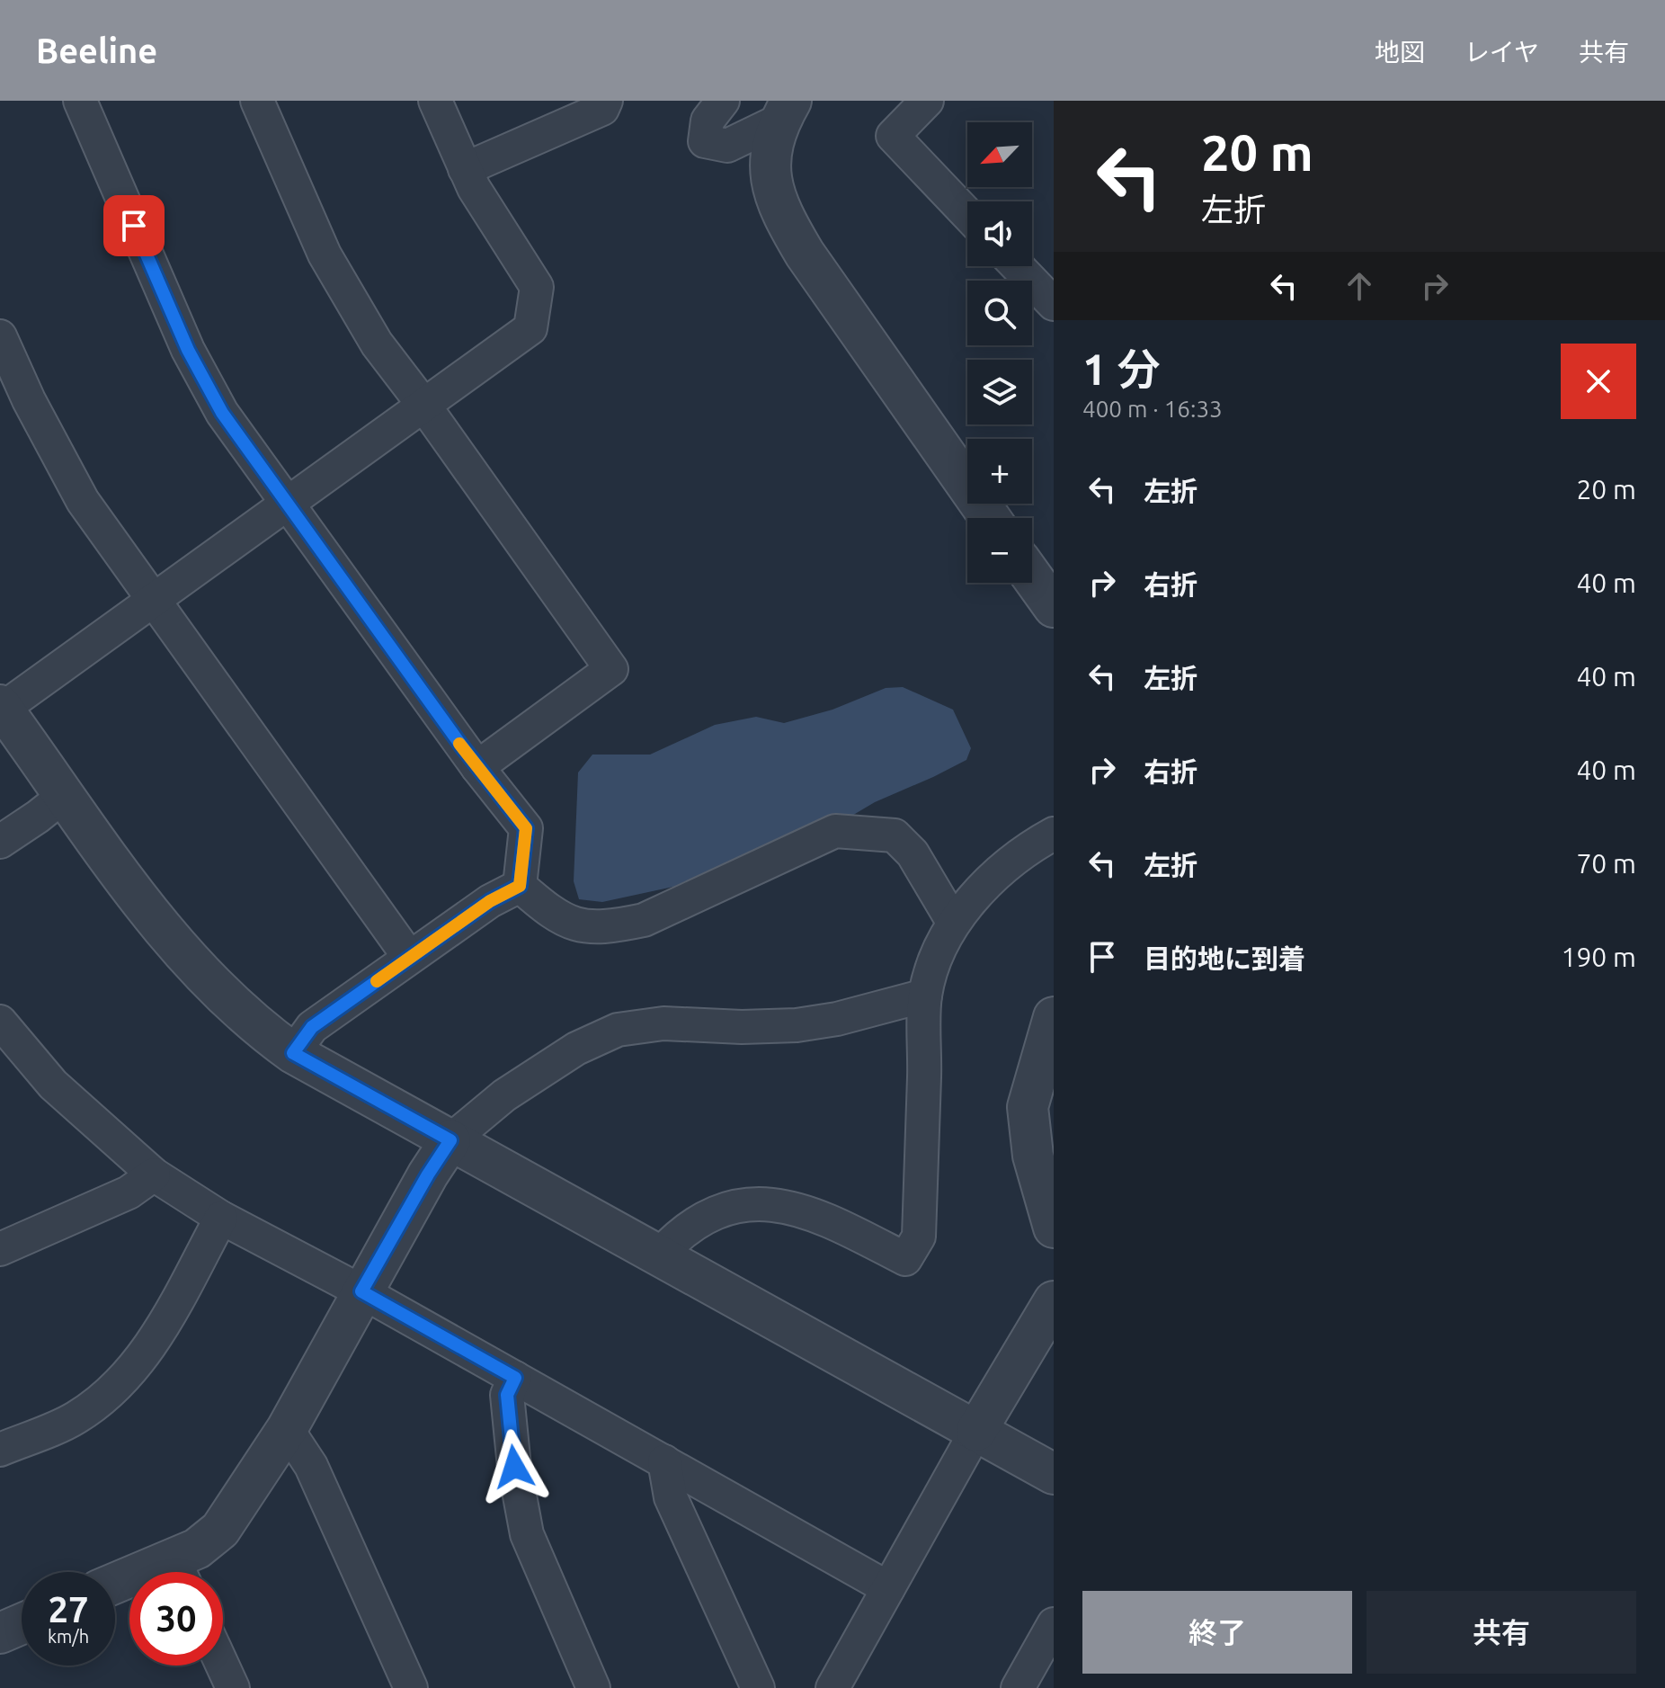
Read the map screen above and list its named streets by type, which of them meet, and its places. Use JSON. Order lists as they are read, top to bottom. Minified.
{"north":"bottom left","page":{"header":"Beeline","nav":["地図","レイヤ","共有"],"turn":["20 m","左折"],"map_buttons":["+","−"],"heading":["1 分","400 m · 16:33"],"list":[{"name":"左折","value":"20 m"},{"name":"右折","value":"40 m"},{"name":"左折","value":"40 m"},{"name":"右折","value":"40 m"},{"name":"左折","value":"70 m"},{"name":"目的地に到着","value":"190 m"}],"speed":"27 km/h","limit":"30","buttons":["終了","共有"]}}
